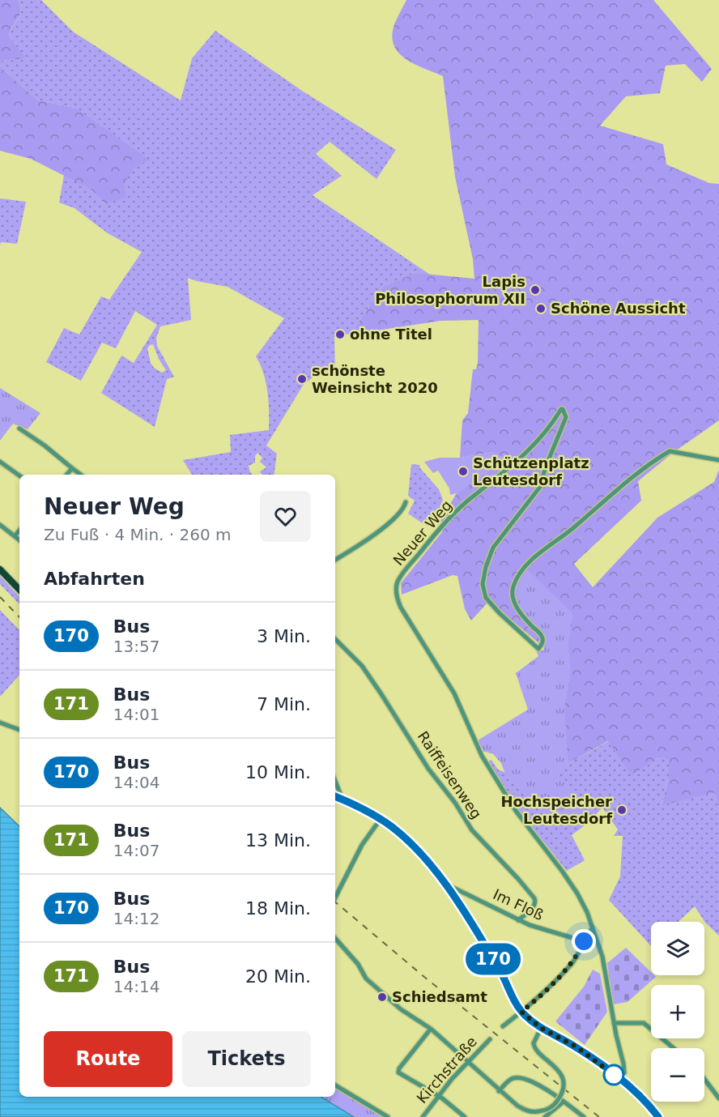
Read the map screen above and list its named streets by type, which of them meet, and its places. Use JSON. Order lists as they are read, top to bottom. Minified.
{"streets":{"street":["Neuer Weg","Raiffeisenweg","Im Floß","Kirchstraße"]},"crossings":[["Raiffeisenweg","Im Floß"]],"places":["Lapis Philosophorum XII","Schöne Aussicht","ohne Titel","schönste Weinsicht 2020","Schützenplatz Leutesdorf","Hochspeicher Leutesdorf","Schiedsamt"],"lines":["bus line 170"],"page":{"on_map":"170","heading":[["Neuer Weg","Zu Fuß · 4 Min. · 260 m"],"Abfahrten"],"list":[{"mark":"170","name":"Bus","note":"13:57","value":"3 Min."},{"mark":"171","name":"Bus","note":"14:01","value":"7 Min."},{"mark":"170","name":"Bus","note":"14:04","value":"10 Min."},{"mark":"171","name":"Bus","note":"14:07","value":"13 Min."},{"mark":"170","name":"Bus","note":"14:12","value":"18 Min."},{"mark":"171","name":"Bus","note":"14:14","value":"20 Min."}],"map_buttons":["+","−"],"buttons":["Route","Tickets"]}}
